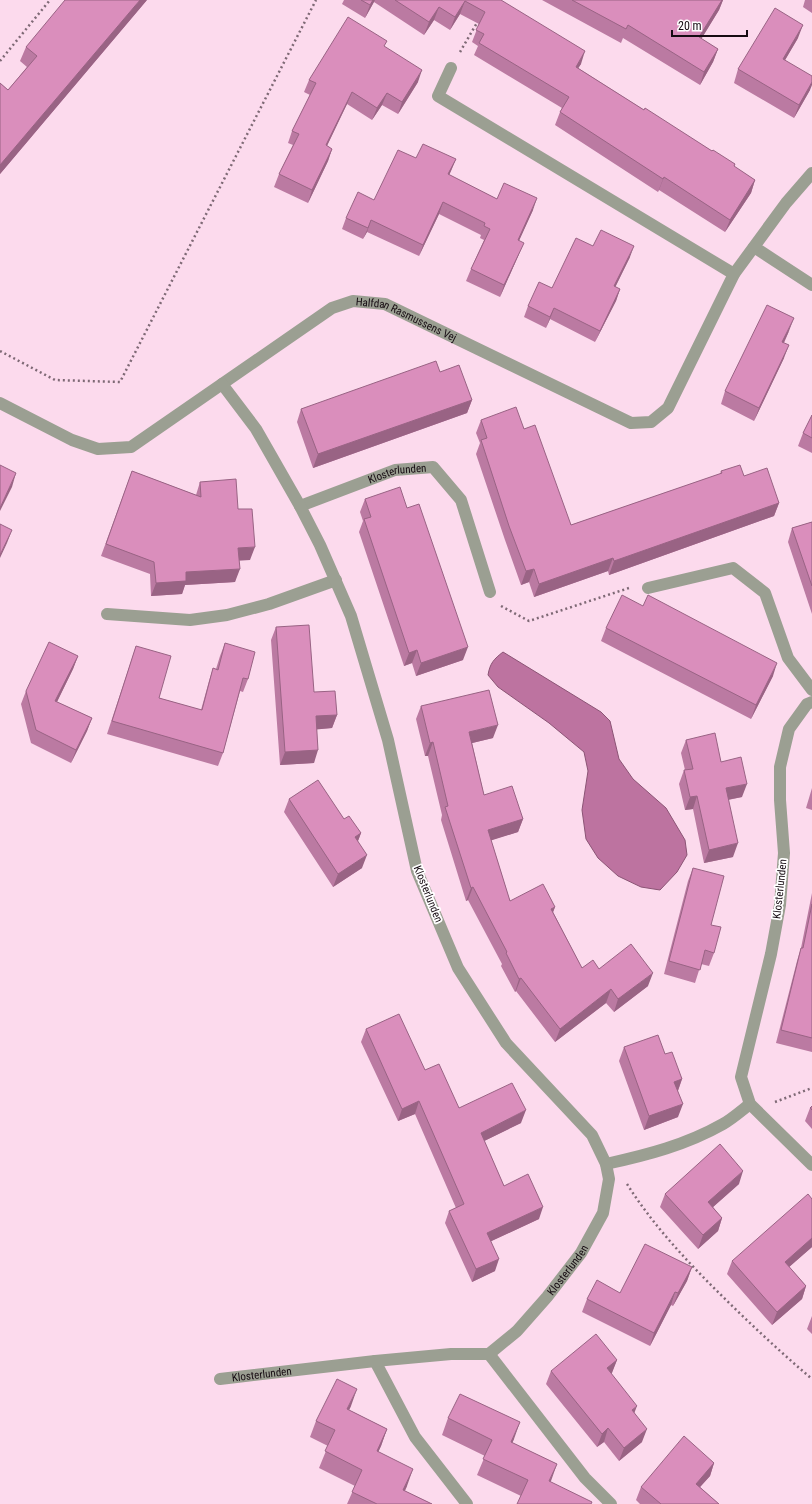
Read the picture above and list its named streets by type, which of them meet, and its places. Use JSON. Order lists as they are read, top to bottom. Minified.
{"streets":{"street":["Halfdan Rasmussens Vej","Klosterlunden"]},"crossings":[["Halfdan Rasmussens Vej","Klosterlunden"]],"scale_bar":"20 m"}
